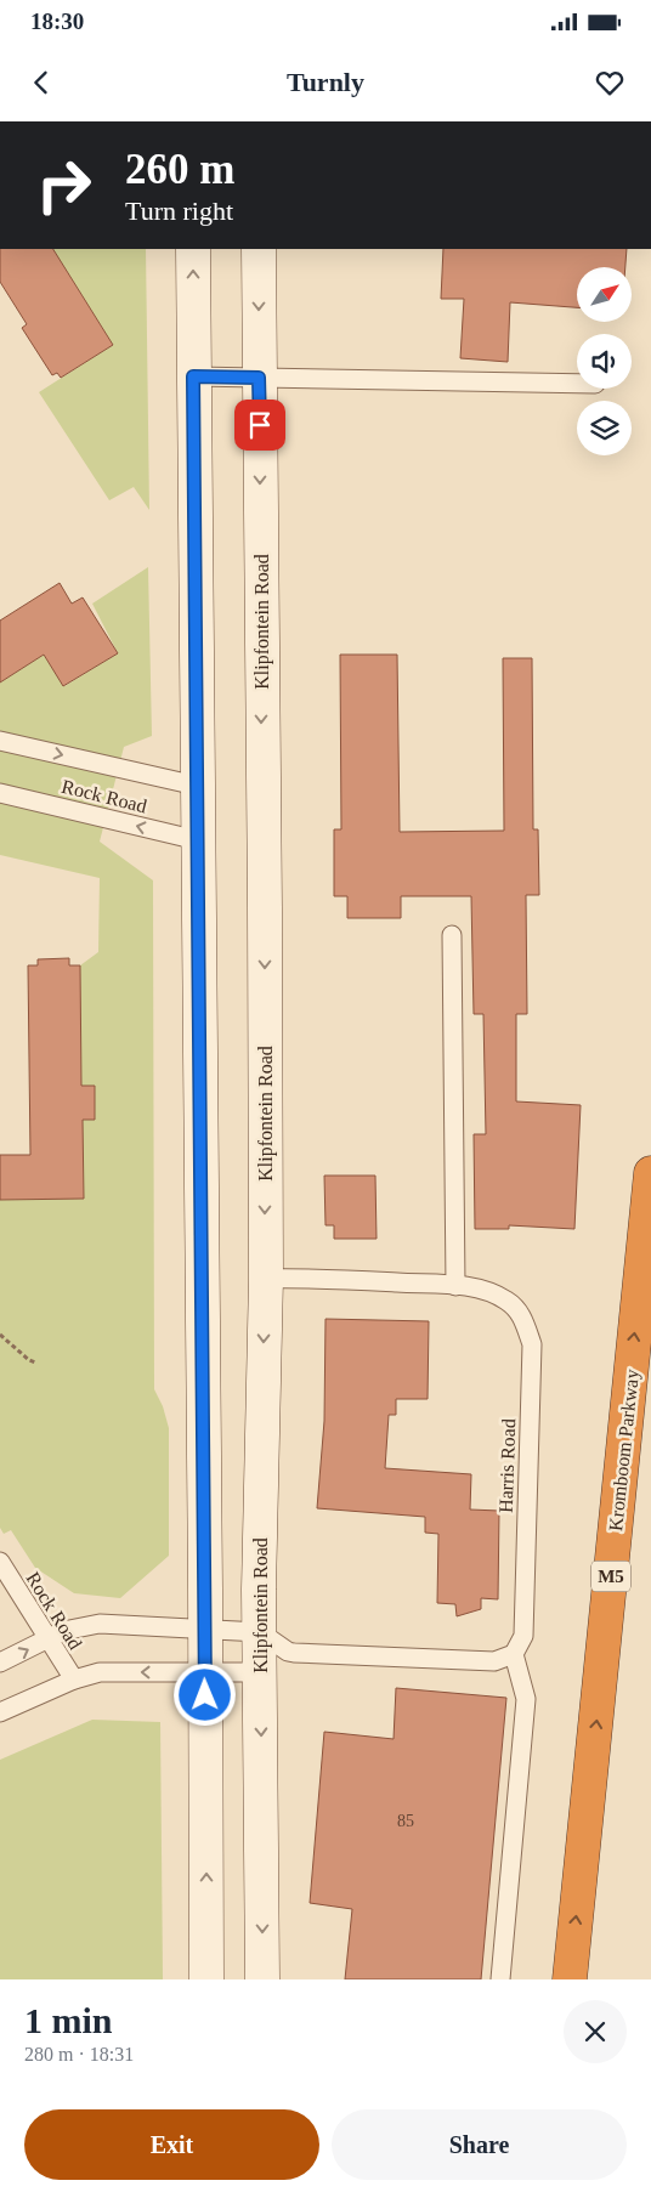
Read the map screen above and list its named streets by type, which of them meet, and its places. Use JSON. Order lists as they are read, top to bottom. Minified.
{"streets":{"highway":["Kromboom Parkway","M5"],"main road":["Klipfontein Road"],"lane":["Rock Road","Harris Road"]},"crossings":[["Klipfontein Road","Harris Road"]],"one_way":["Kromboom Parkway"],"house_numbers":["85"],"north":"top right","page":{"status":"18:30","header":"Turnly","turn":["260 m","Turn right"],"heading":["1 min","280 m · 18:31"],"buttons":["Exit","Share"]}}
